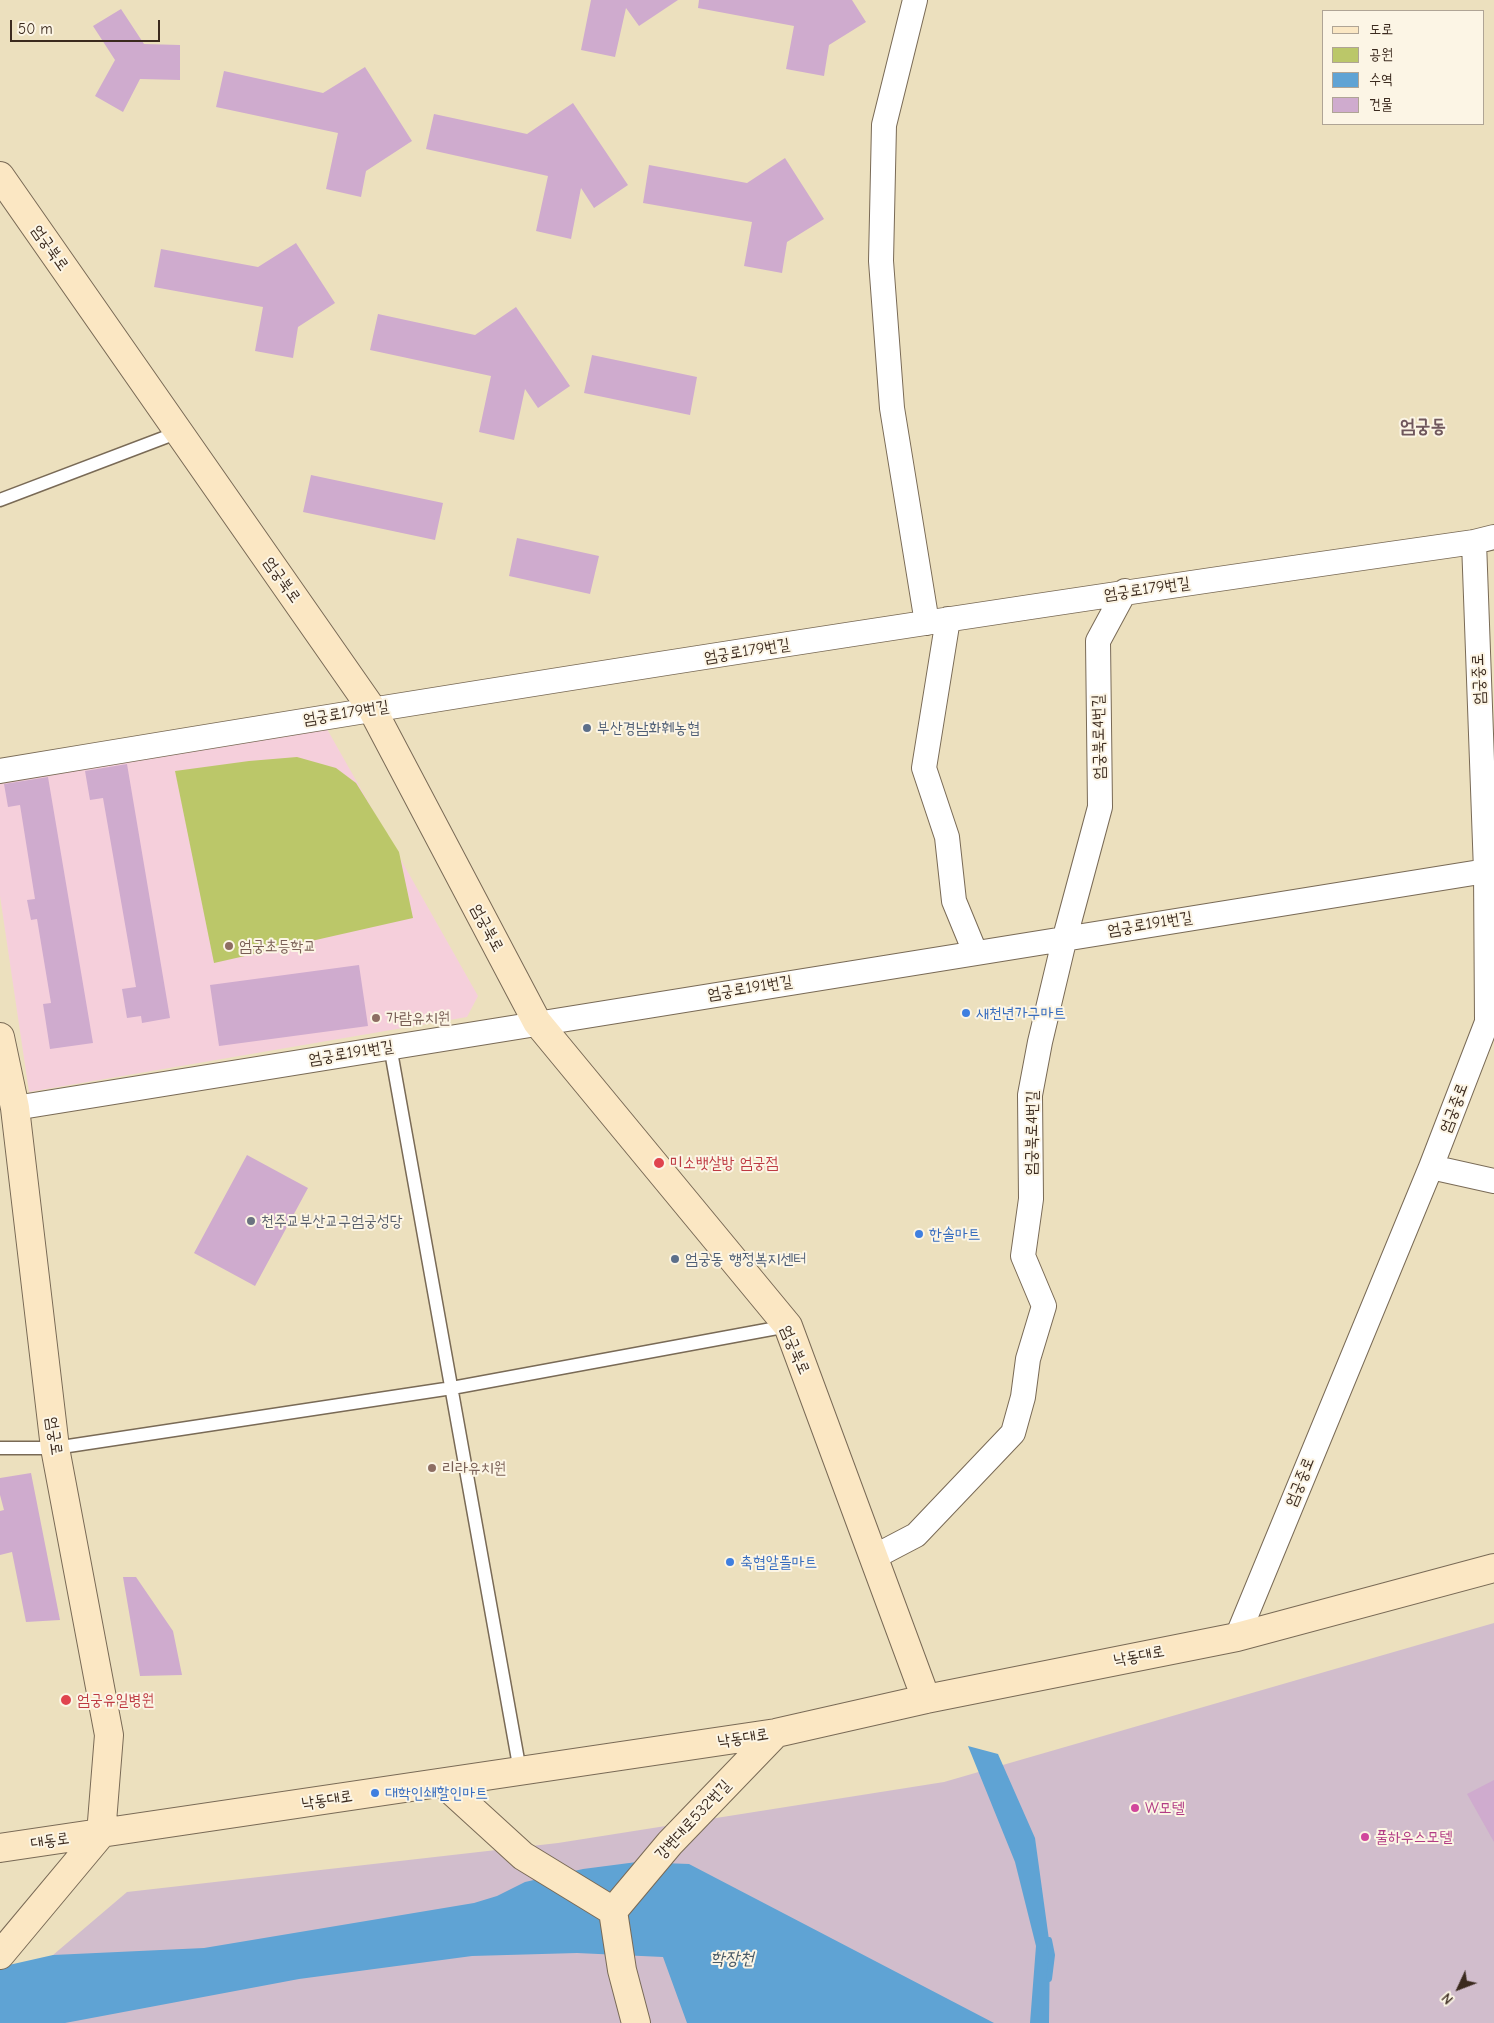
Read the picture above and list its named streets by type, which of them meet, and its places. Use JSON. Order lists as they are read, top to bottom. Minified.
{"streets":{"street":["엄궁북로","엄궁로179번길","엄궁중로","엄궁북로4번길","엄궁로191번길","엄궁로","낙동대로","강변대로532번길","대동로"]},"crossings":[["엄궁북로","엄궁로179번길"],["엄궁북로","엄궁북로4번길"],["엄궁북로","엄궁로191번길"],["엄궁북로","낙동대로"],["엄궁로179번길","엄궁중로"],["엄궁로179번길","엄궁북로4번길"],["엄궁중로","엄궁로191번길"],["엄궁중로","낙동대로"],["엄궁북로4번길","엄궁로191번길"],["엄궁로191번길","엄궁로"],["엄궁로","낙동대로"],["엄궁로","대동로"],["낙동대로","강변대로532번길"],["낙동대로","대동로"]],"districts":["엄궁동"],"water":["학장천"],"places":["부산경남화훼농협","엄궁초등학교","새천년가구마트","가람유치원","미소뱃살방 엄궁점","천주교부산교구엄궁성당","한솔마트","엄궁동 행정복지센터","리라유치원","축협알뜰마트","엄궁유일병원","대학인쇄할인마트","W모텔","풀하우스모텔"],"legend":["도로","공원","수역","건물"],"scale_bar":"50 m","north":"bottom left"}
